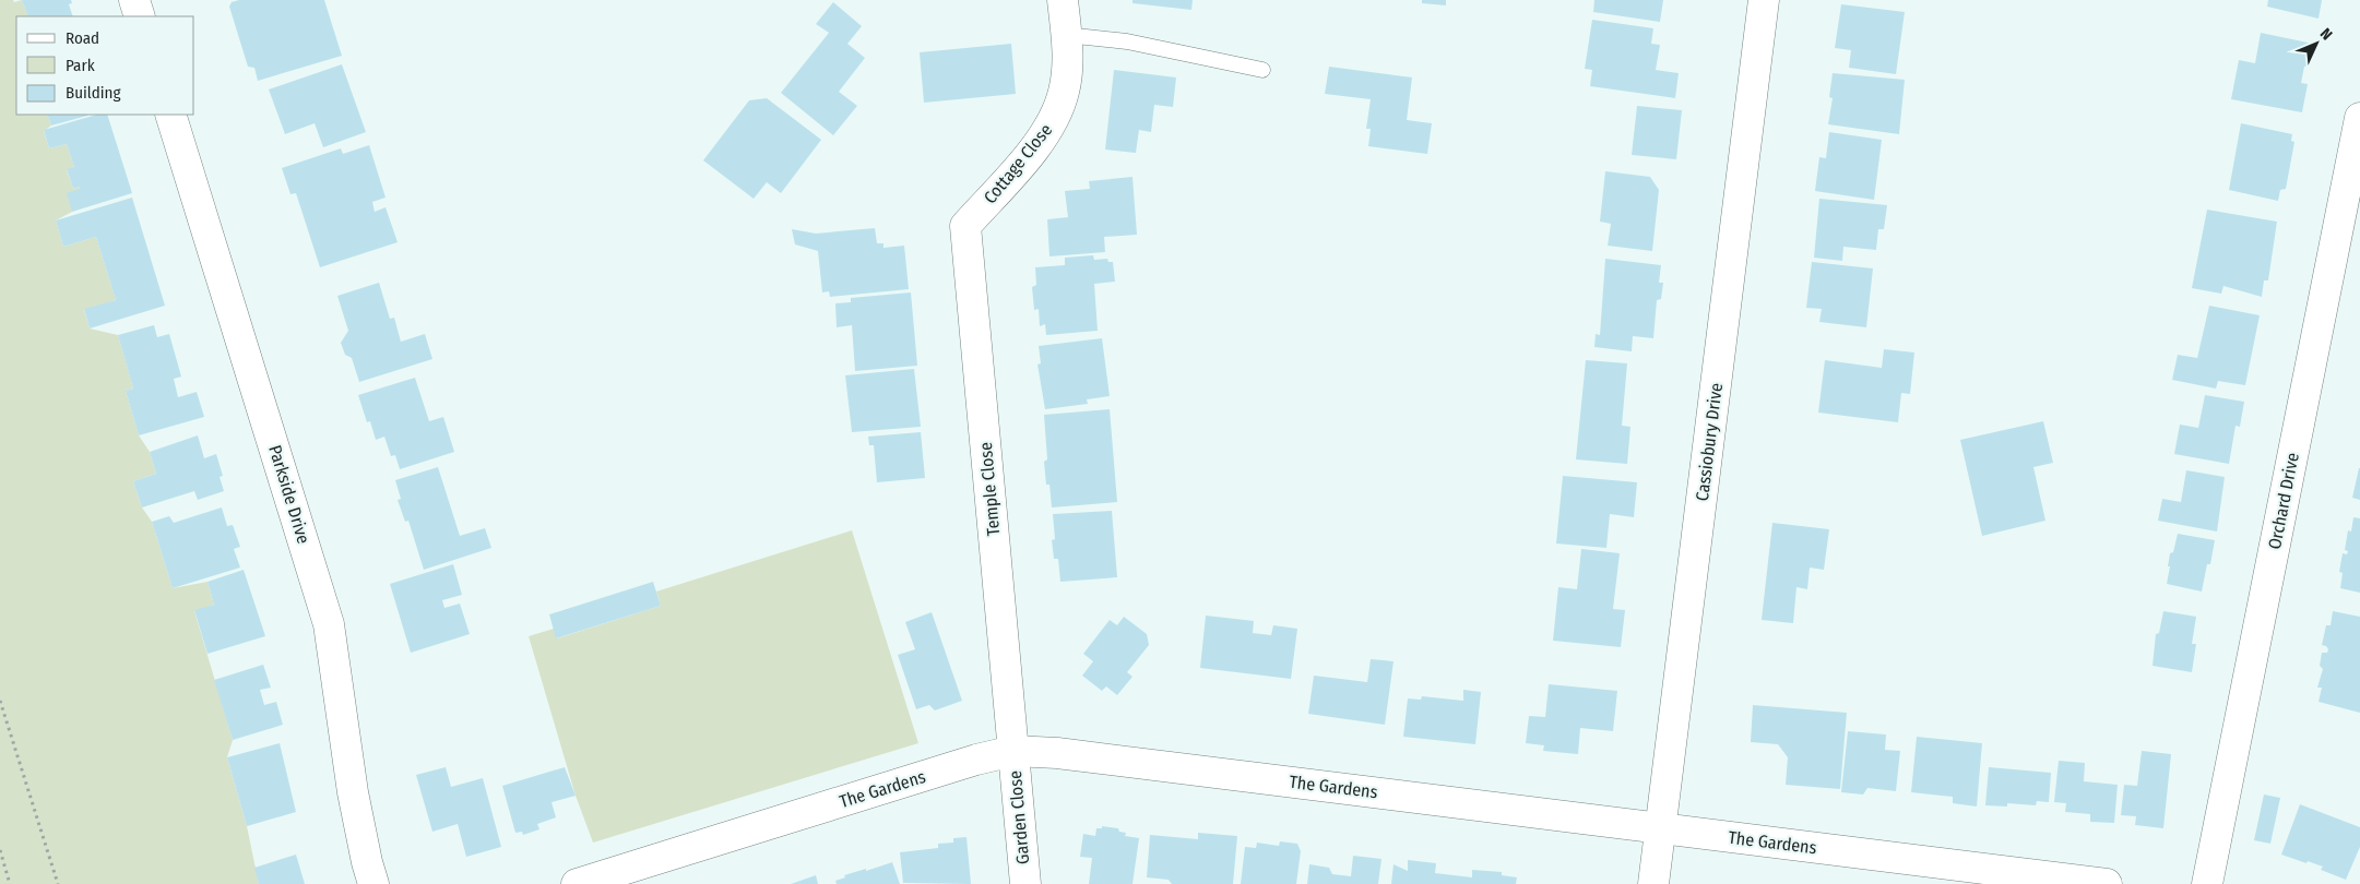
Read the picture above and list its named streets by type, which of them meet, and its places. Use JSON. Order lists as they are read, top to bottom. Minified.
{"streets":{"street":["Cottage Close","Cassiobury Drive","Temple Close","Parkside Drive","Orchard Drive","The Gardens","Garden Close"]},"crossings":[["Cottage Close","Temple Close"],["Cassiobury Drive","The Gardens"],["Temple Close","The Gardens"],["Temple Close","Garden Close"],["The Gardens","Garden Close"]],"legend":["Road","Park","Building"],"north":"top right"}
